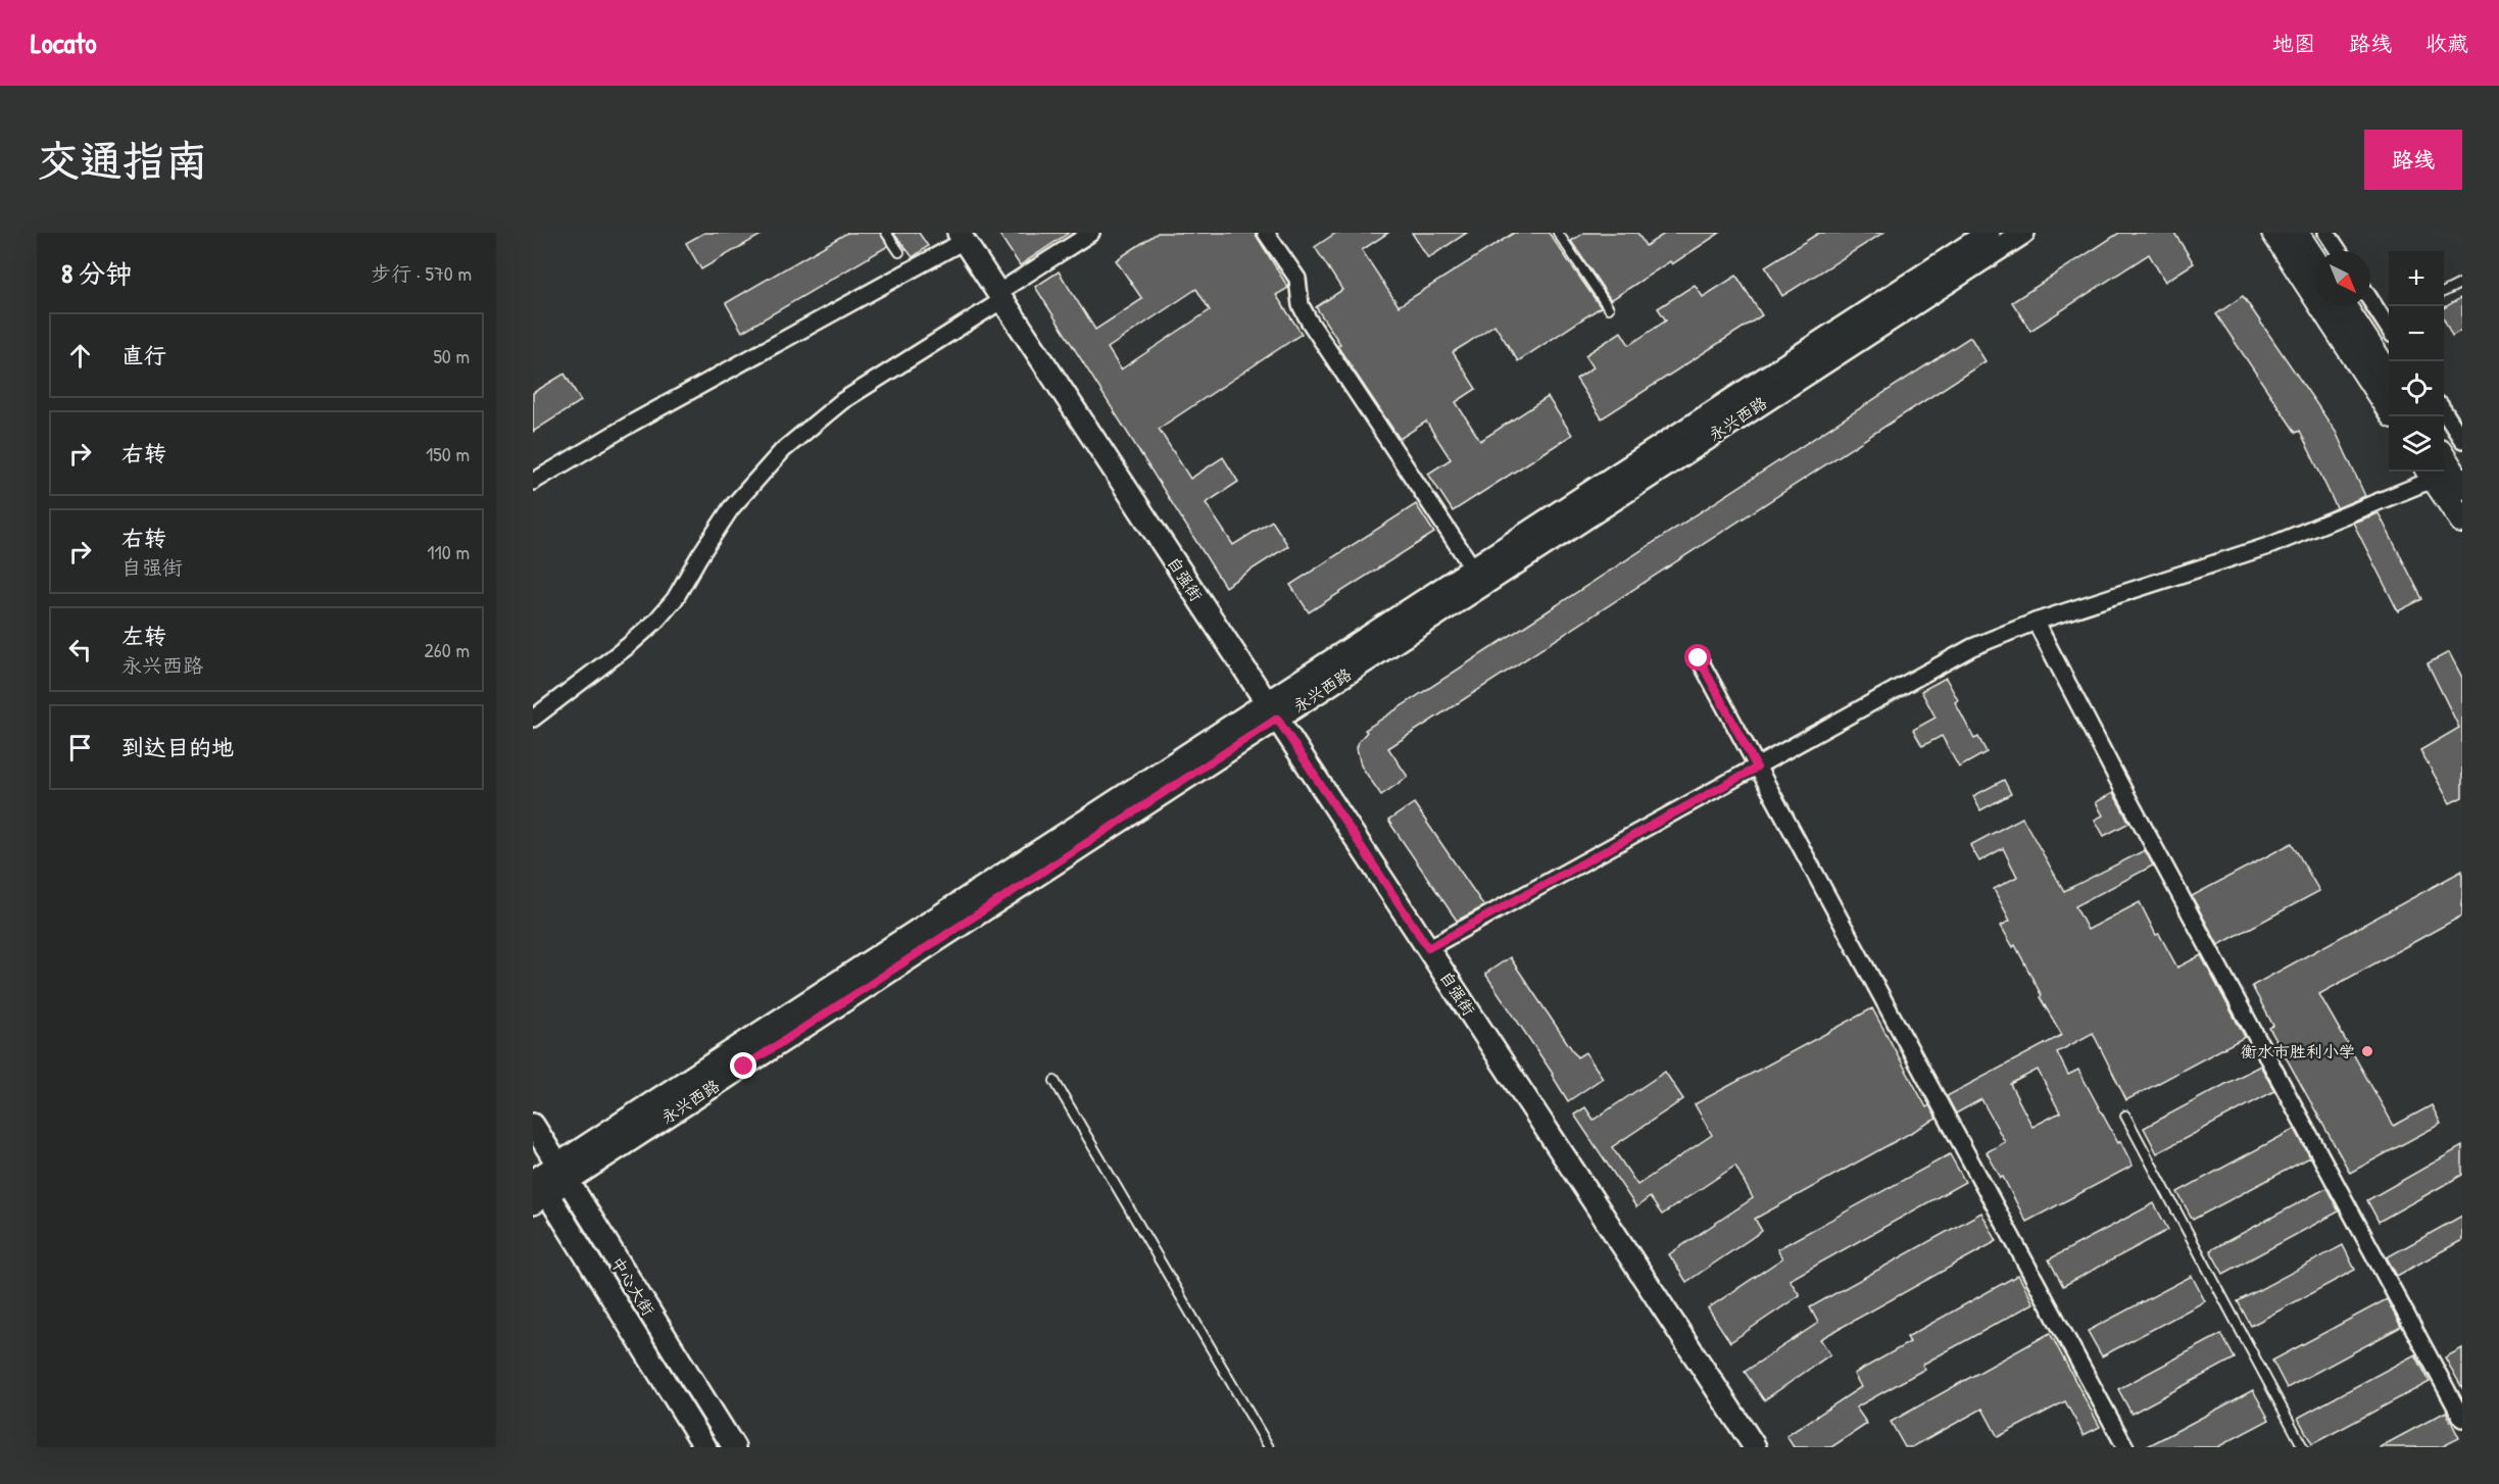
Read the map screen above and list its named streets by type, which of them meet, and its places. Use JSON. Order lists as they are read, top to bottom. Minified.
{"streets":{"main road":["永兴西路","自强街","中心大街"]},"crossings":[["永兴西路","自强街"],["永兴西路","中心大街"]],"places":["衡水市胜利小学"],"north":"bottom right","page":{"header":"Locato","nav":["地图","路线","收藏"],"buttons":"路线","title":"交通指南","heading":["8 分钟","步行 · 570 m"],"map_buttons":["+","−"],"list":[["直行","50 m"],["右转","150 m"],["右转","自强街","110 m"],["左转","永兴西路","260 m"],"到达目的地"]}}
